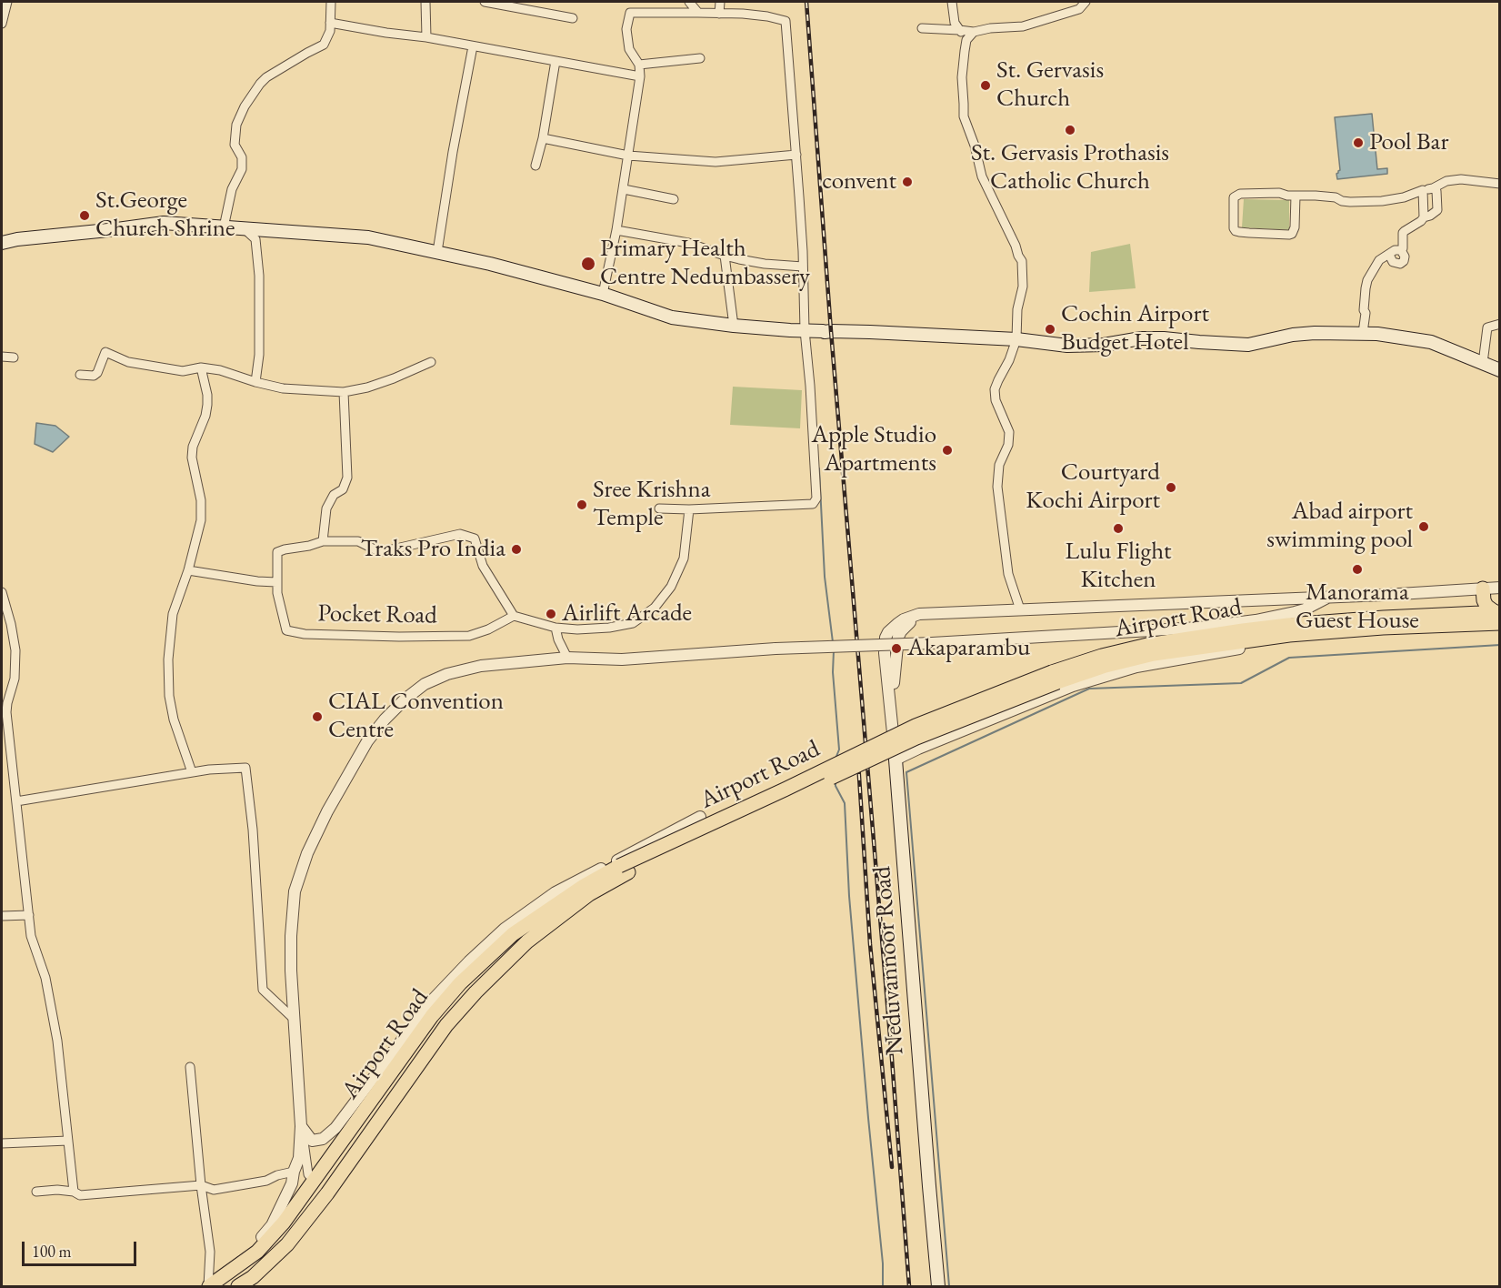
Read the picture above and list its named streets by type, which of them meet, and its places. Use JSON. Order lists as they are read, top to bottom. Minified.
{"streets":{"main road":["Airport Road","Neduvannoor Road"],"street":["Pocket Road"]},"places":["St. Gervasis Church","St. Gervasis Prothasis Catholic Church","Pool Bar","convent","St.George Church Shrine","Primary Health Centre Nedumbassery","Cochin Airport Budget Hotel","Apple Studio Apartments","Courtyard Kochi Airport","Sree Krishna Temple","Abad airport swimming pool","Lulu Flight Kitchen","Traks Pro India","Manorama Guest House","Airlift Arcade","Akaparambu","CIAL Convention Centre"],"scale_bar":"100 m"}
